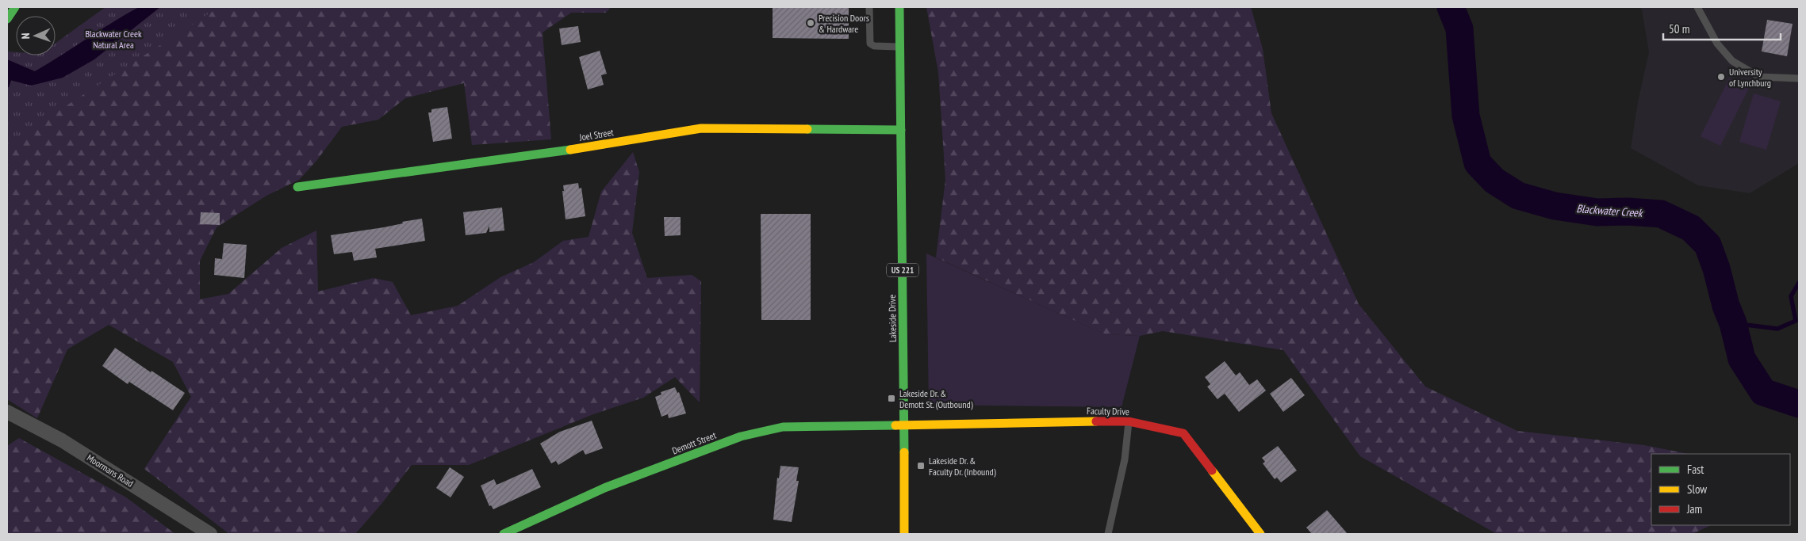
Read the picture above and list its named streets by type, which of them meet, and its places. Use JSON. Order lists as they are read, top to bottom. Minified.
{"streets":{"street":["Joel Street","US 221","Lakeside Drive","Faculty Drive","Demott Street","Moormans Road"]},"crossings":[["Joel Street","Lakeside Drive"],["Lakeside Drive","Faculty Drive"],["Lakeside Drive","Demott Street"],["Faculty Drive","Demott Street"]],"water":["Blackwater Creek"],"parks":["Blackwater Creek Natural Area"],"places":{"other":["Precision Doors & Hardware","University of Lynchburg"],"transit":["Lakeside Dr. & Demott St. (Outbound)","Lakeside Dr. & Faculty Dr. (Inbound)"]},"legend":["Fast","Slow","Jam"],"scale_bar":"50 m","north":"left"}
